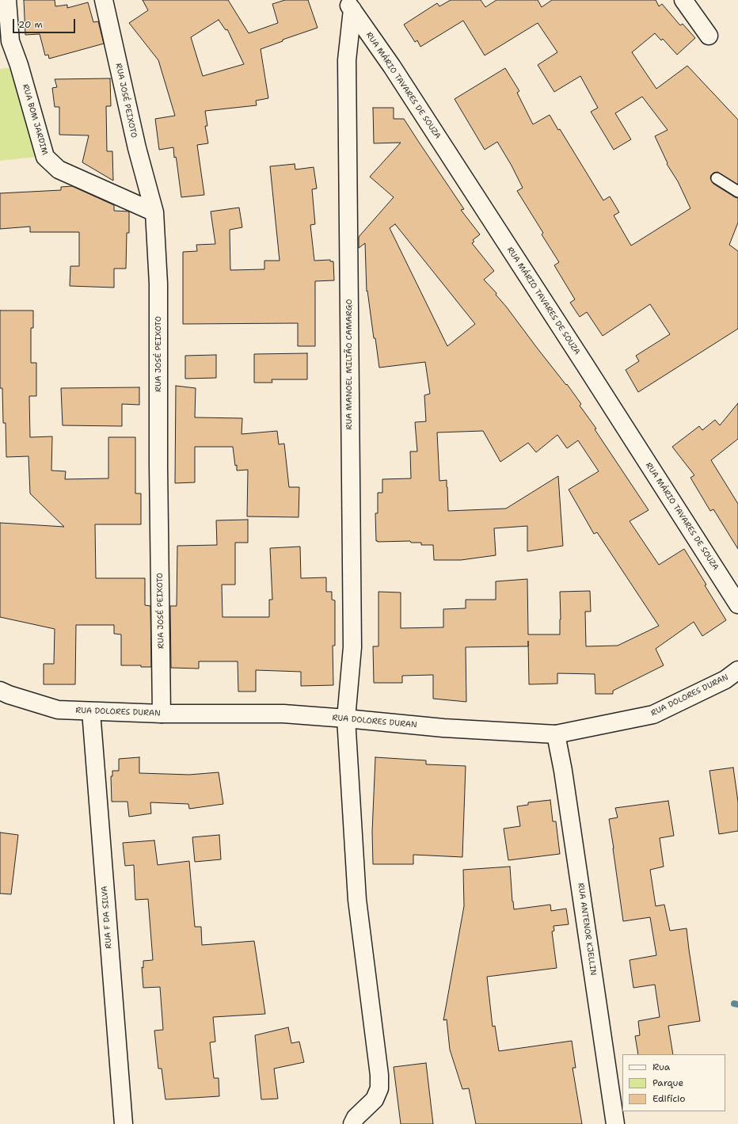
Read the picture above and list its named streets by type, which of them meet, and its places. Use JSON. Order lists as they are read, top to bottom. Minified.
{"streets":{"street":["RUA MÁRIO TAVARES DE SOUZA","RUA JOSÉ PEIXOTO","RUA BOM JARDIM","RUA MANOEL MILTÃO CAMARGO","RUA DOLORES DURAN","RUA F DA SILVA","RUA ANTENOR KJELLIN"]},"crossings":[["RUA MÁRIO TAVARES DE SOUZA","RUA MANOEL MILTÃO CAMARGO"],["RUA JOSÉ PEIXOTO","RUA BOM JARDIM"],["RUA JOSÉ PEIXOTO","RUA DOLORES DURAN"],["RUA MANOEL MILTÃO CAMARGO","RUA DOLORES DURAN"],["RUA DOLORES DURAN","RUA F DA SILVA"],["RUA DOLORES DURAN","RUA ANTENOR KJELLIN"]],"legend":["Rua","Parque","Edifício"],"scale_bar":"20 m"}
